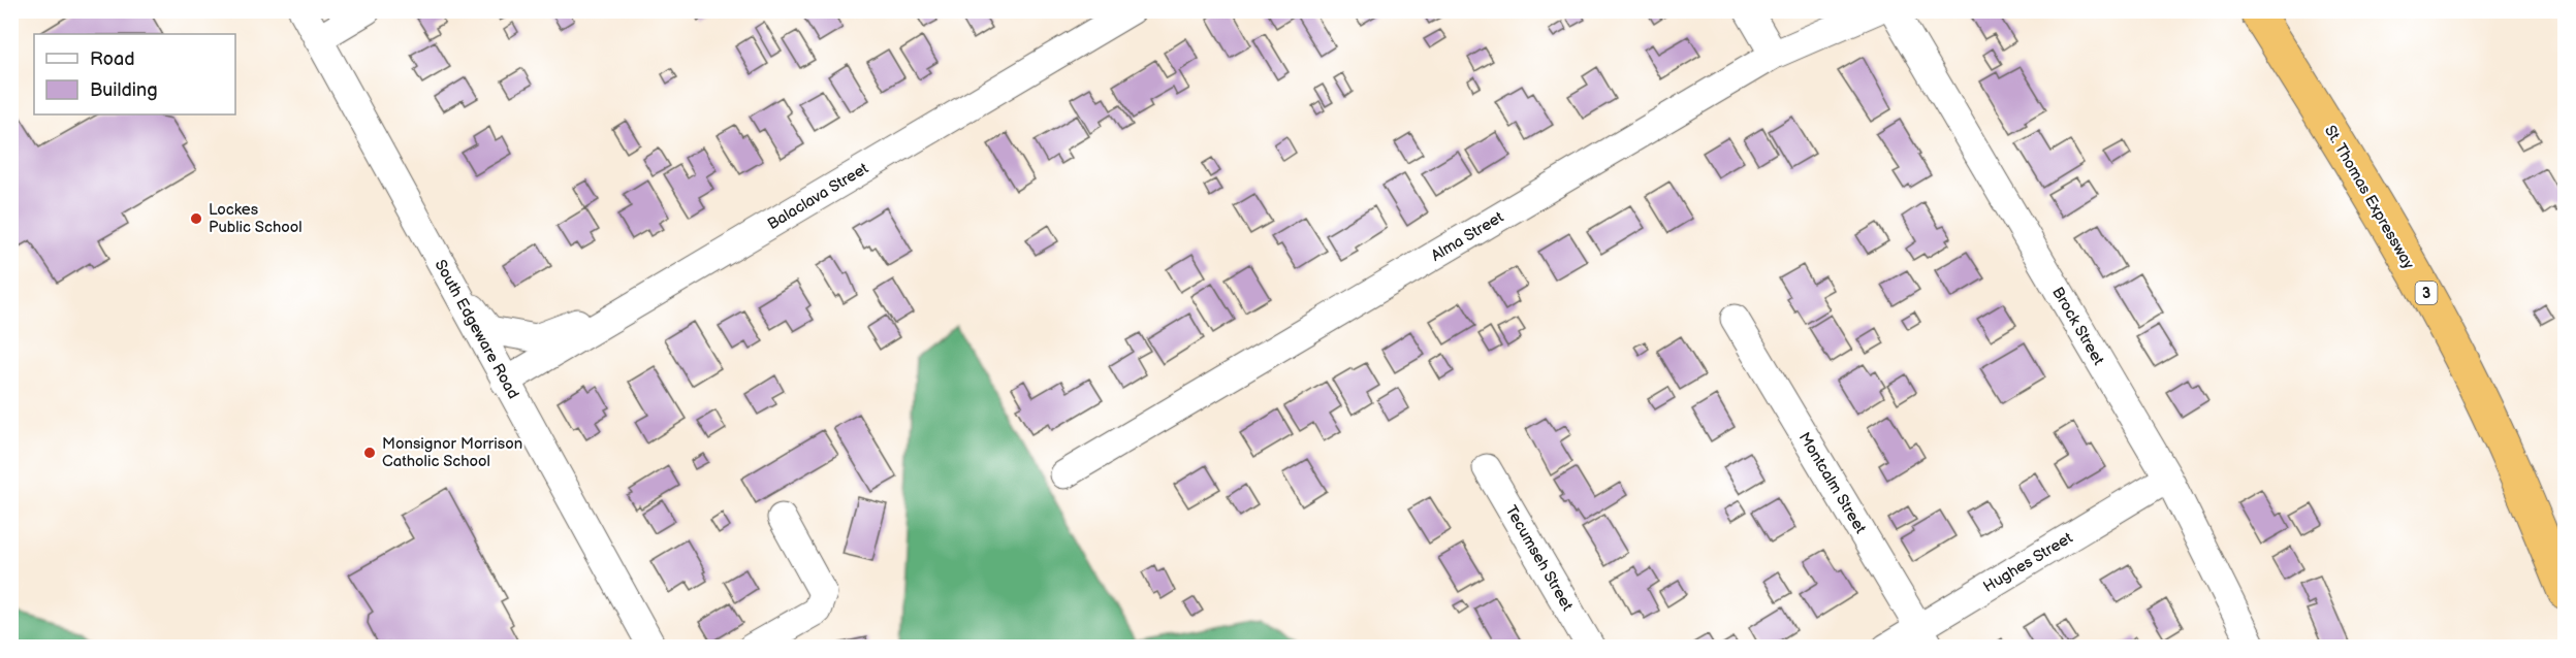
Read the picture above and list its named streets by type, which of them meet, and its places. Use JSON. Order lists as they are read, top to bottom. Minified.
{"streets":{"highway":["St. Thomas Expressway","3"],"street":["Balaclava Street","Alma Street","Brock Street","South Edgeware Road","Montcalm Street","Tecumseh Street","Hughes Street"]},"crossings":[["Balaclava Street","South Edgeware Road"],["Brock Street","Hughes Street"],["Montcalm Street","Hughes Street"]],"places":["Lockes Public School","Monsignor Morrison Catholic School"],"legend":["Road","Building"]}
